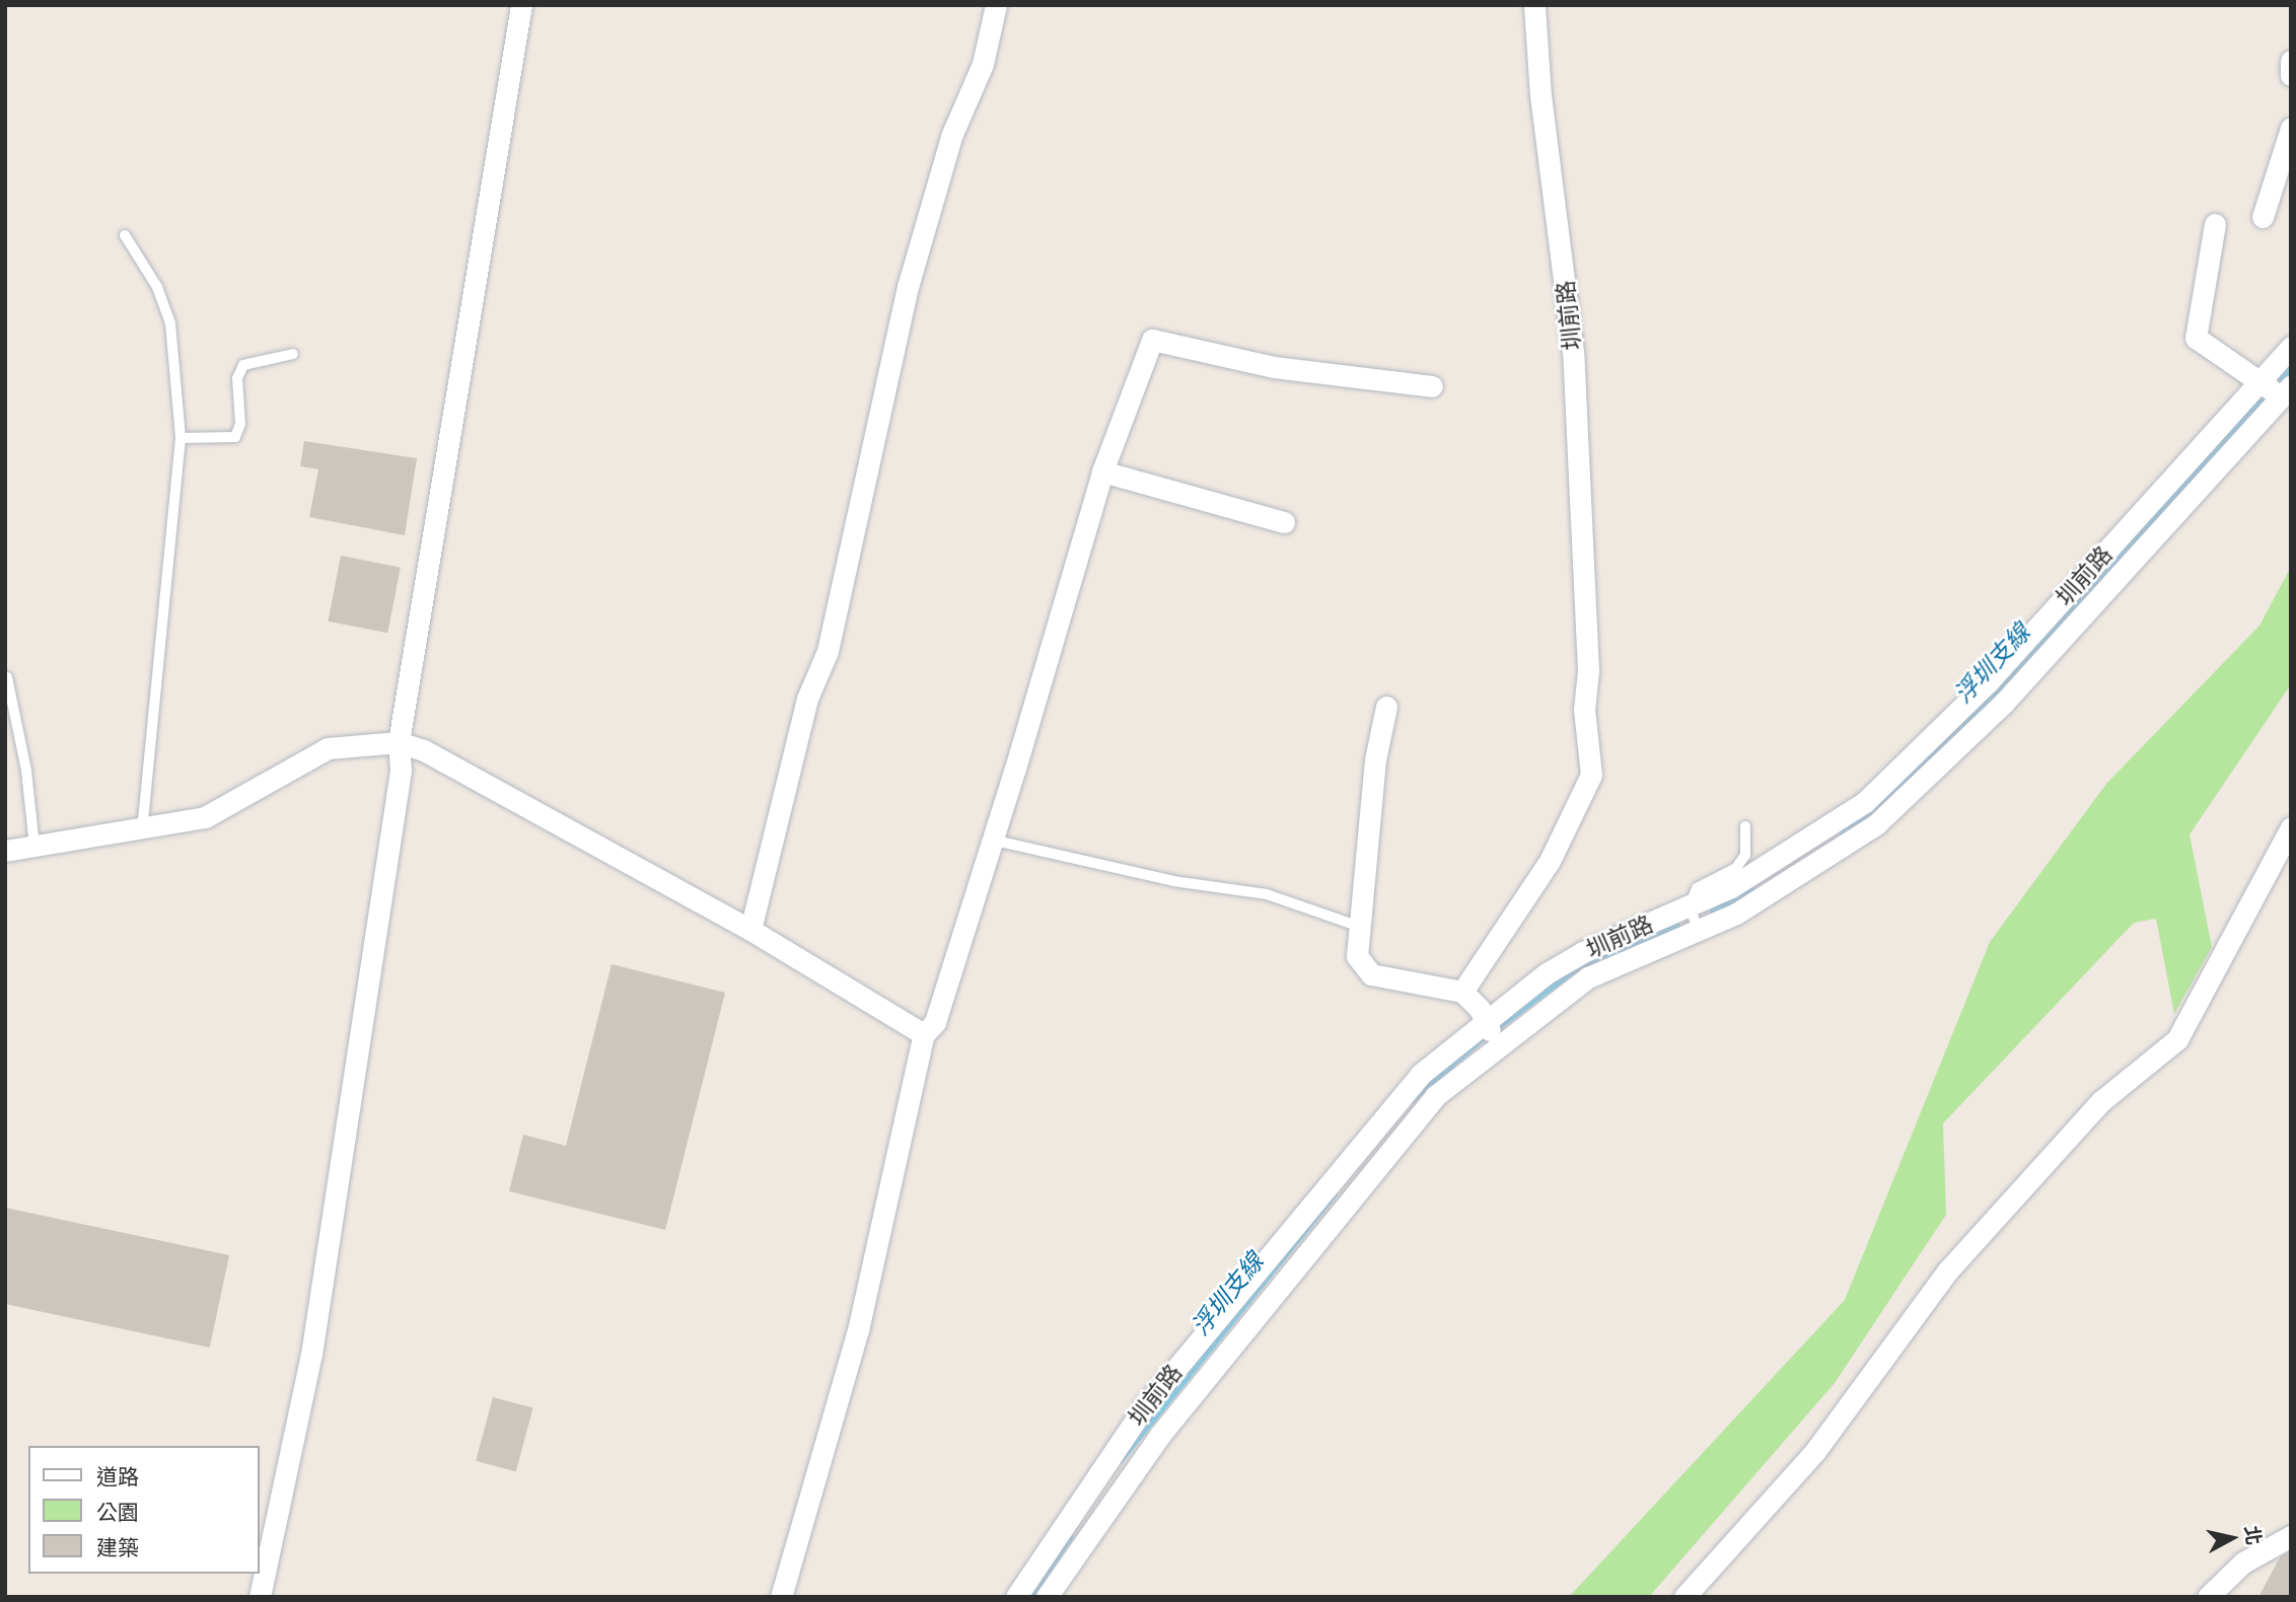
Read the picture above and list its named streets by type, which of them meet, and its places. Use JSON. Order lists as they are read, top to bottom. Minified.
{"streets":{"street":["圳前路"]},"water":["浮圳支線"],"legend":["道路","公園","建築"],"north":"right"}
